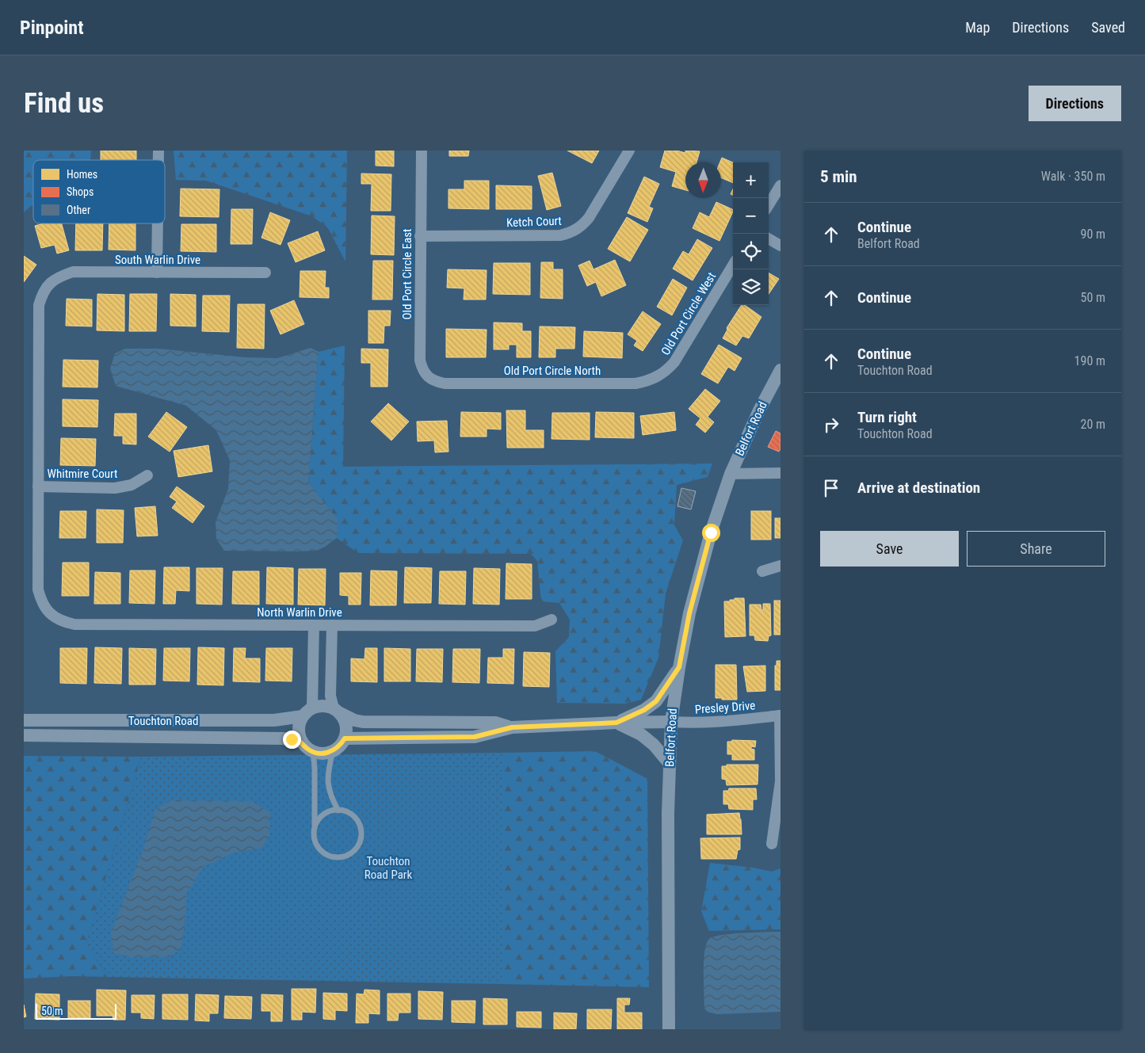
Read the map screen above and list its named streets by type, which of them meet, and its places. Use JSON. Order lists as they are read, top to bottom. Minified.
{"streets":{"street":["Ketch Court","South Warlin Drive","Old Port Circle East","Old Port Circle West","Old Port Circle North","Belfort Road","Whitmire Court","North Warlin Drive","Presley Drive","Touchton Road"]},"crossings":[["Ketch Court","Old Port Circle East"],["South Warlin Drive","Whitmire Court"],["South Warlin Drive","North Warlin Drive"],["Old Port Circle East","Old Port Circle North"],["Old Port Circle West","Old Port Circle North"],["Belfort Road","Presley Drive"],["Belfort Road","Touchton Road"],["Whitmire Court","North Warlin Drive"],["Presley Drive","Touchton Road"]],"parks":["Touchton Road Park"],"legend":["Homes","Shops","Other"],"scale_bar":"50 m","north":"bottom","page":{"header":"Pinpoint","nav":["Map","Directions","Saved"],"buttons":["Directions",["Save","Share"]],"title":"Find us","heading":["5 min","Walk · 350 m"],"map_buttons":["+","−"],"list":[["Continue","Belfort Road","90 m"],["Continue","50 m"],["Continue","Touchton Road","190 m"],["Turn right","Touchton Road","20 m"],"Arrive at destination"],"scale":"50 m"}}
